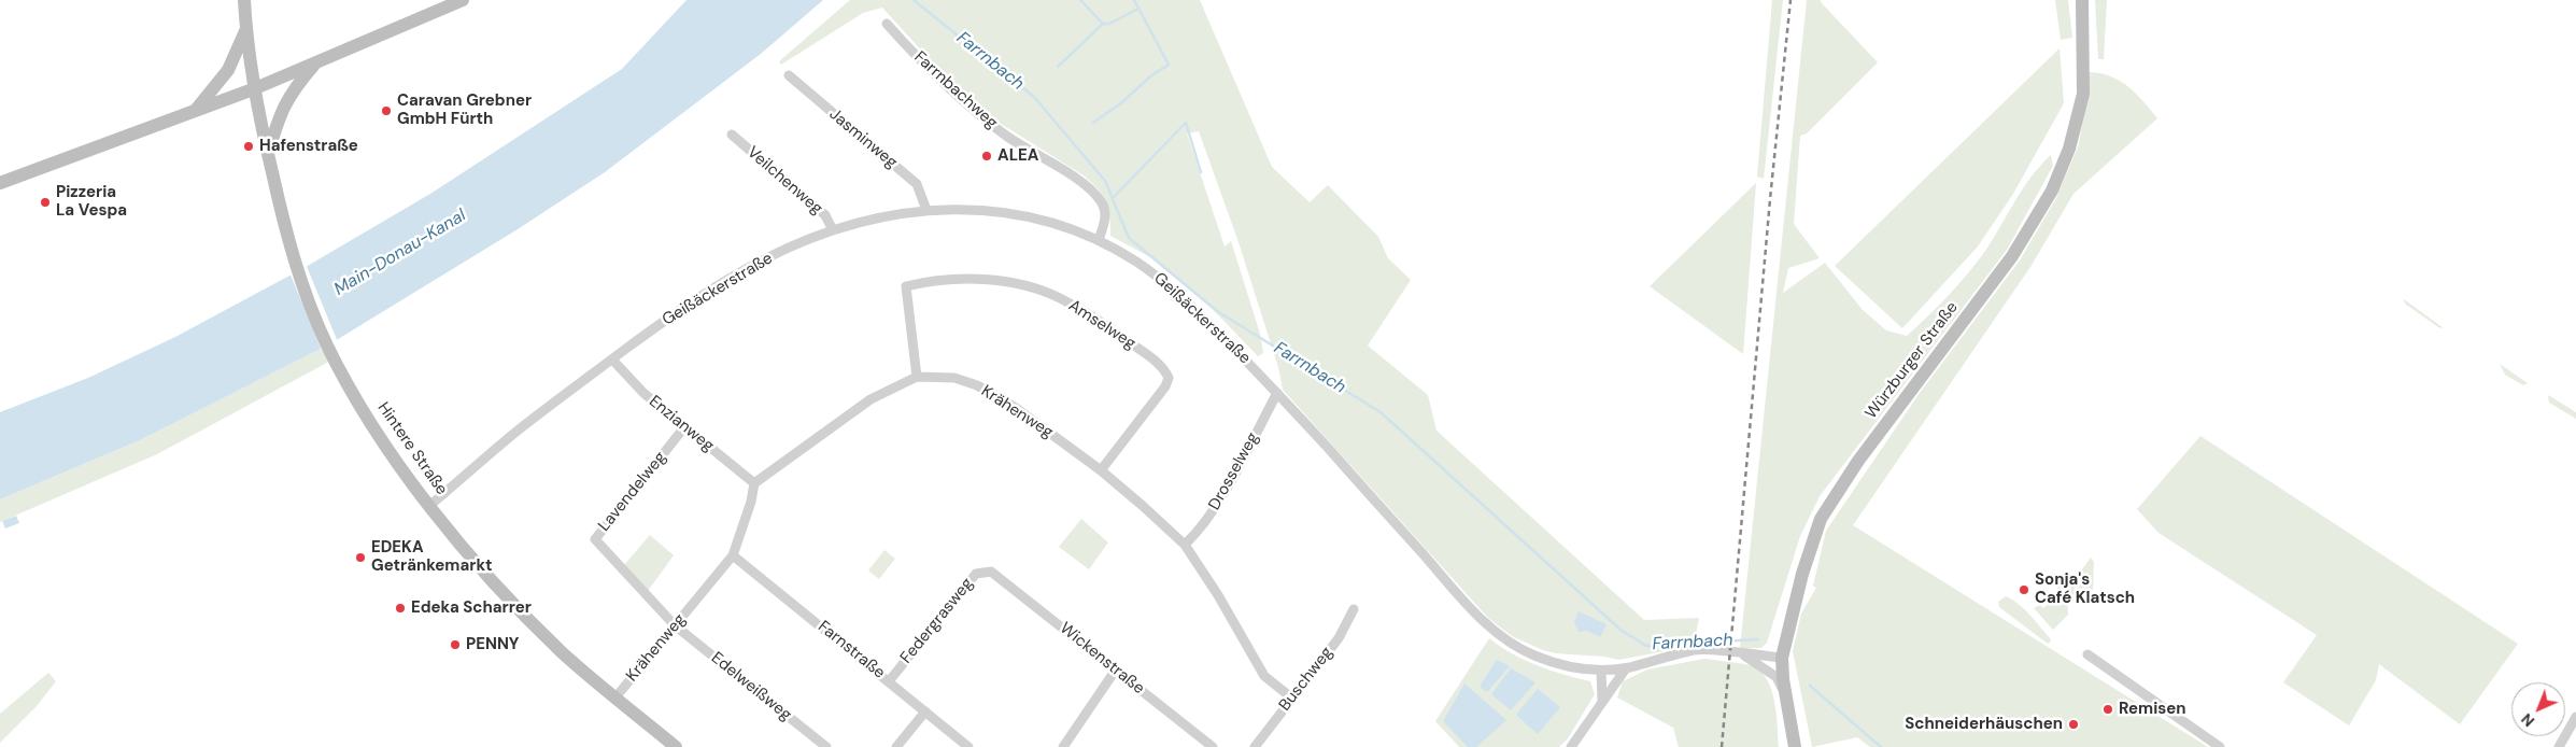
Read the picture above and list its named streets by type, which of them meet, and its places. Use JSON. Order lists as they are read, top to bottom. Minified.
{"streets":{"street":["Farrnbachweg","Jasminweg","Veilchenweg","Geißäckerstraße","Amselweg","Würzburger Straße","Krähenweg","Enzianweg","Hintere Straße","Drosselweg","Lavendelweg","Federgrasweg","Farnstraße","Wickenstraße","Buschweg","Edelweißweg"]},"crossings":[["Farrnbachweg","Geißäckerstraße"],["Jasminweg","Geißäckerstraße"],["Veilchenweg","Geißäckerstraße"],["Geißäckerstraße","Würzburger Straße"],["Geißäckerstraße","Enzianweg"],["Geißäckerstraße","Hintere Straße"],["Geißäckerstraße","Drosselweg"],["Amselweg","Krähenweg"],["Krähenweg","Enzianweg"],["Krähenweg","Hintere Straße"],["Krähenweg","Drosselweg"],["Krähenweg","Lavendelweg"],["Krähenweg","Farnstraße"],["Krähenweg","Buschweg"],["Krähenweg","Edelweißweg"],["Enzianweg","Lavendelweg"],["Lavendelweg","Edelweißweg"],["Federgrasweg","Farnstraße"],["Federgrasweg","Wickenstraße"]],"water":["Farrnbach","Main-Donau-Kanal"],"places":["Caravan Grebner GmbH Fürth","Hafenstraße","ALEA","Pizzeria La Vespa","EDEKA Getränkemarkt","Sonja's Café Klatsch","Edeka Scharrer","PENNY","Remisen","Schneiderhäuschen"],"north":"bottom left"}
